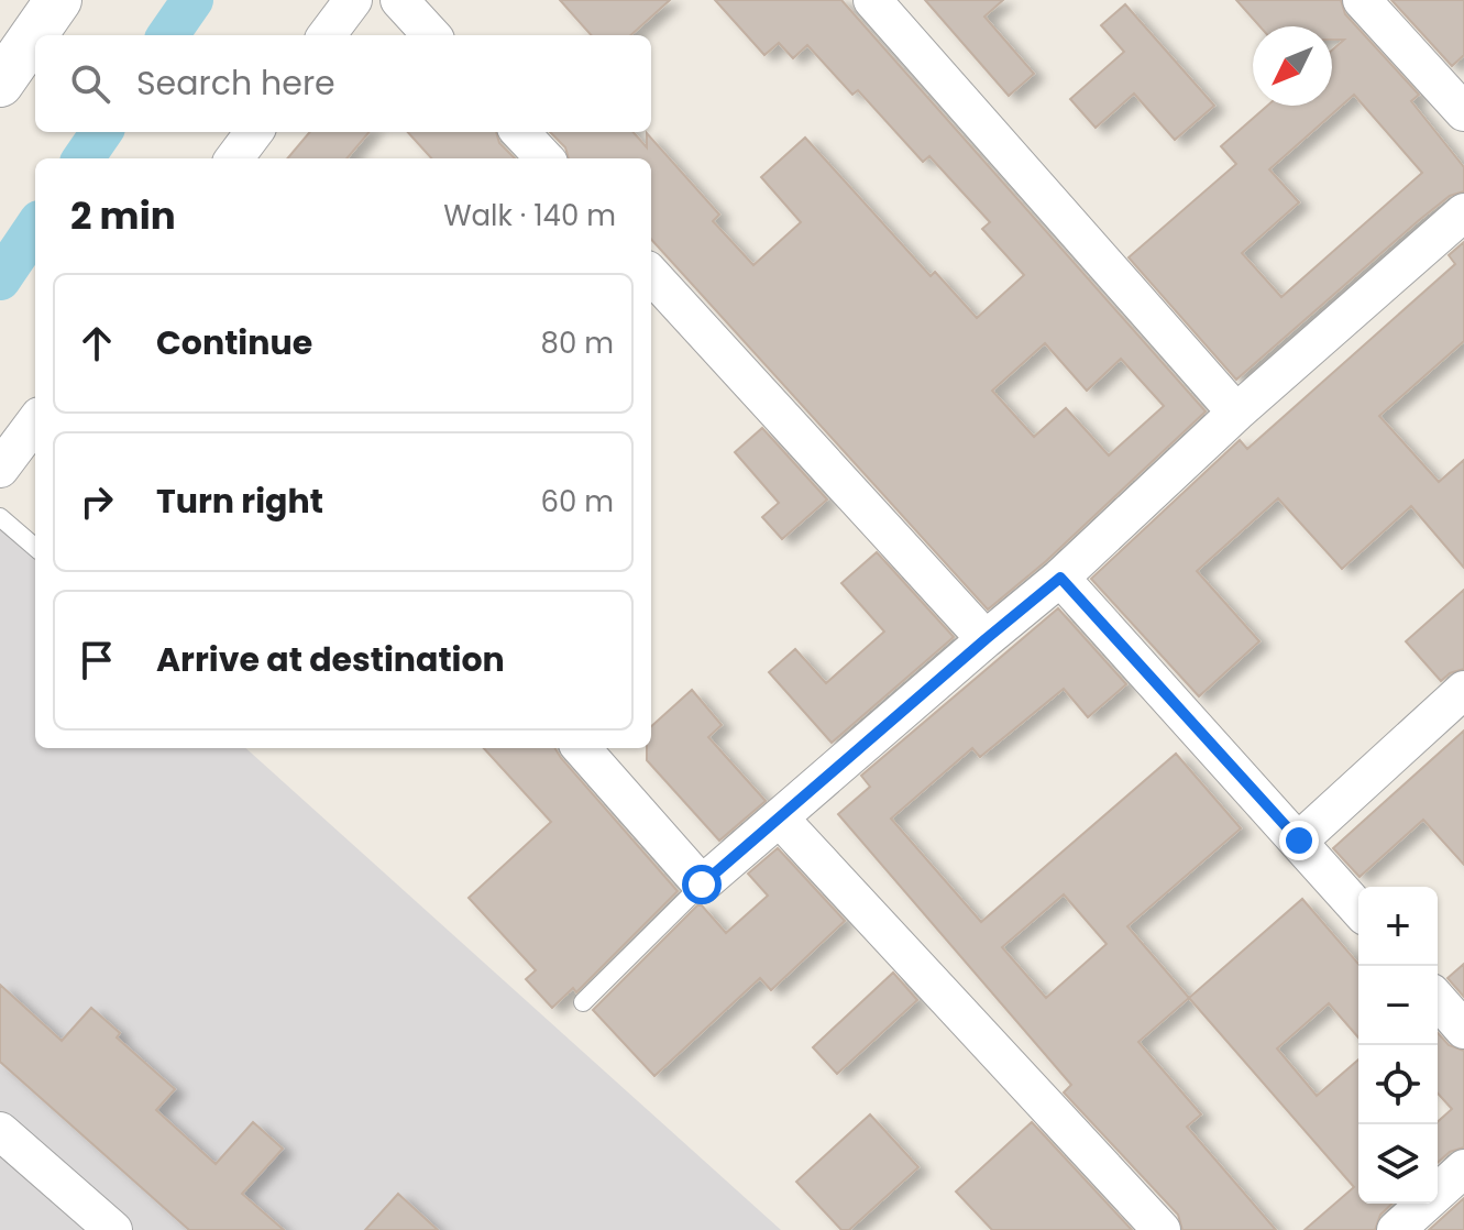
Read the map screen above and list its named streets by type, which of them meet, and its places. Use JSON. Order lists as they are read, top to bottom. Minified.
{"north":"bottom left","page":{"search":"Search here","heading":["2 min","Walk · 140 m"],"list":[["Continue","80 m"],["Turn right","60 m"],"Arrive at destination"],"map_buttons":["+","−"]}}
